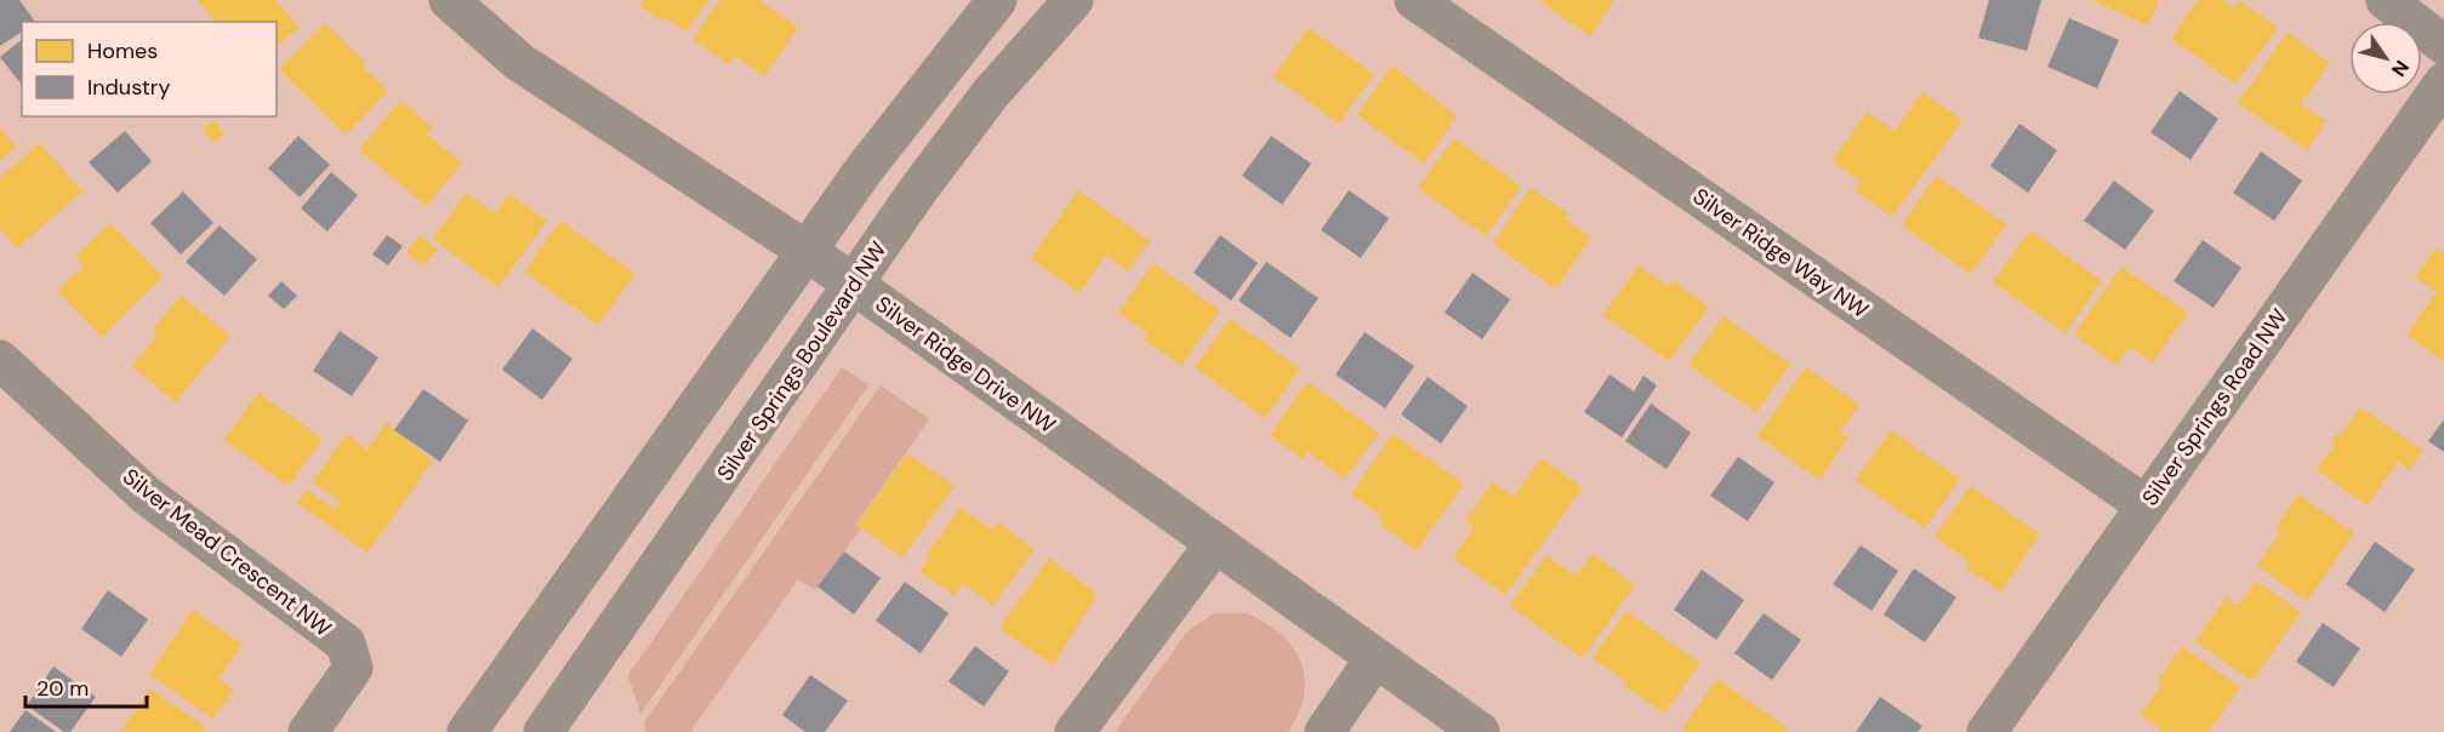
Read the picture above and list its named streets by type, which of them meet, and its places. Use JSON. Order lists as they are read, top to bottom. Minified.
{"streets":{"street":["Silver Ridge Way NW","Silver Springs Boulevard NW","Silver Ridge Drive NW","Silver Springs Road NW","Silver Mead Crescent NW"]},"crossings":[["Silver Ridge Way NW","Silver Springs Road NW"],["Silver Springs Boulevard NW","Silver Ridge Drive NW"]],"legend":["Homes","Industry"],"scale_bar":"20 m","north":"bottom right"}
